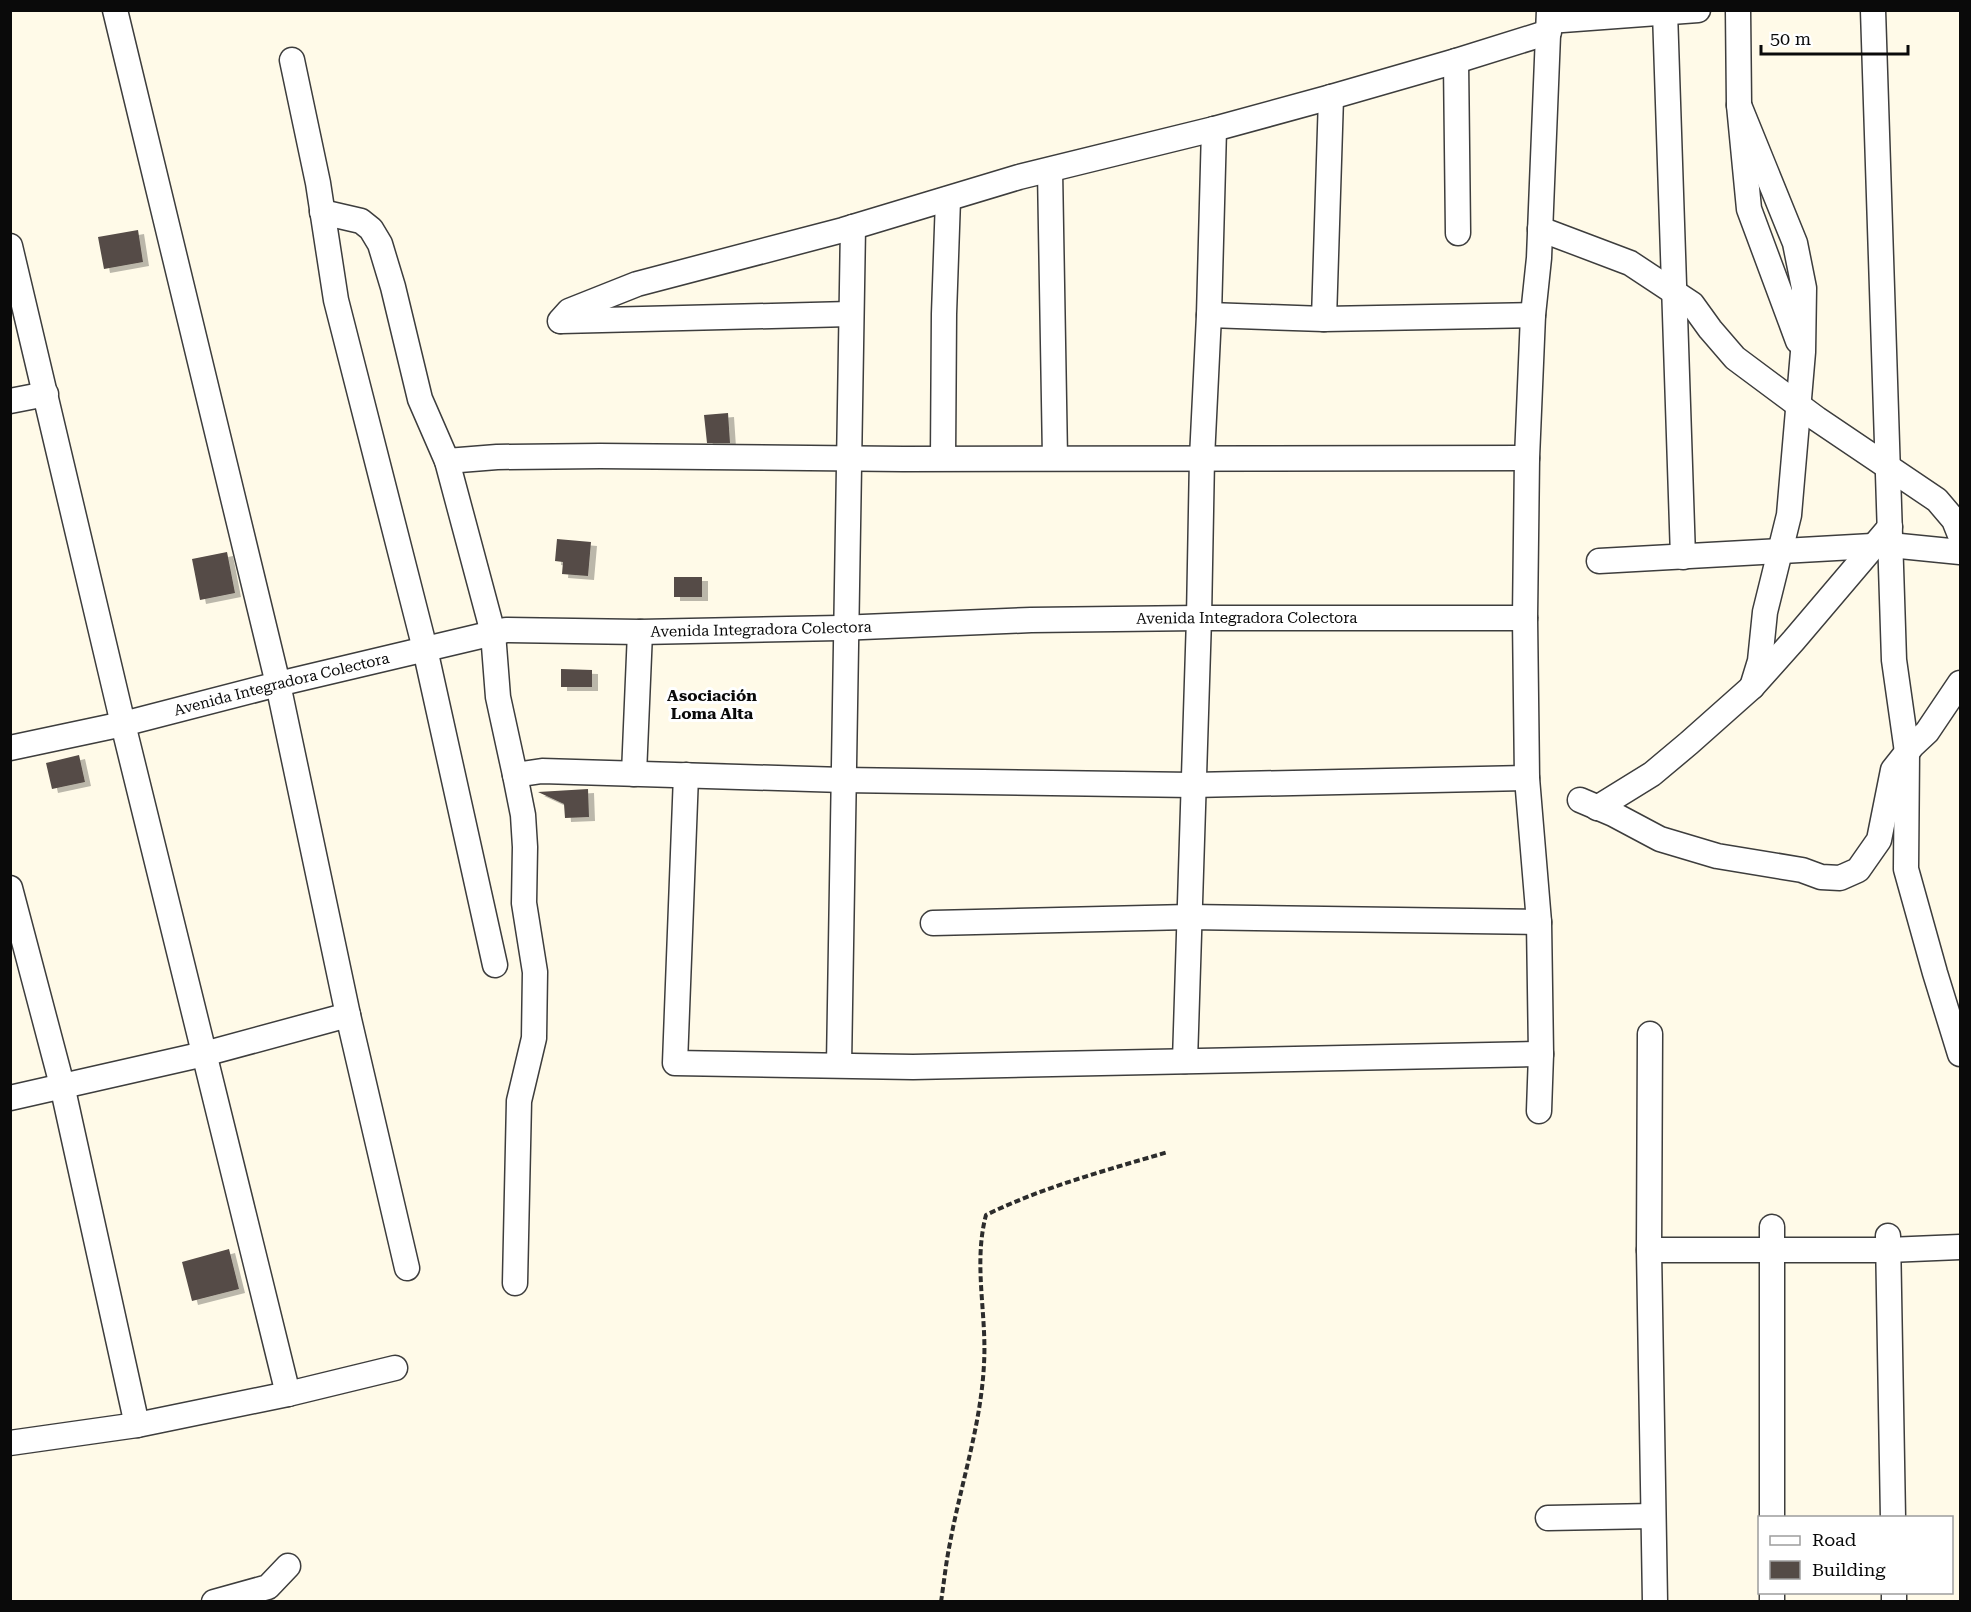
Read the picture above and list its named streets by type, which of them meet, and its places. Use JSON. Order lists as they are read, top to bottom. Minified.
{"streets":{"street":["Avenida Integradora Colectora"]},"districts":["Asociación Loma Alta"],"legend":["Road","Building"],"scale_bar":"50 m"}
